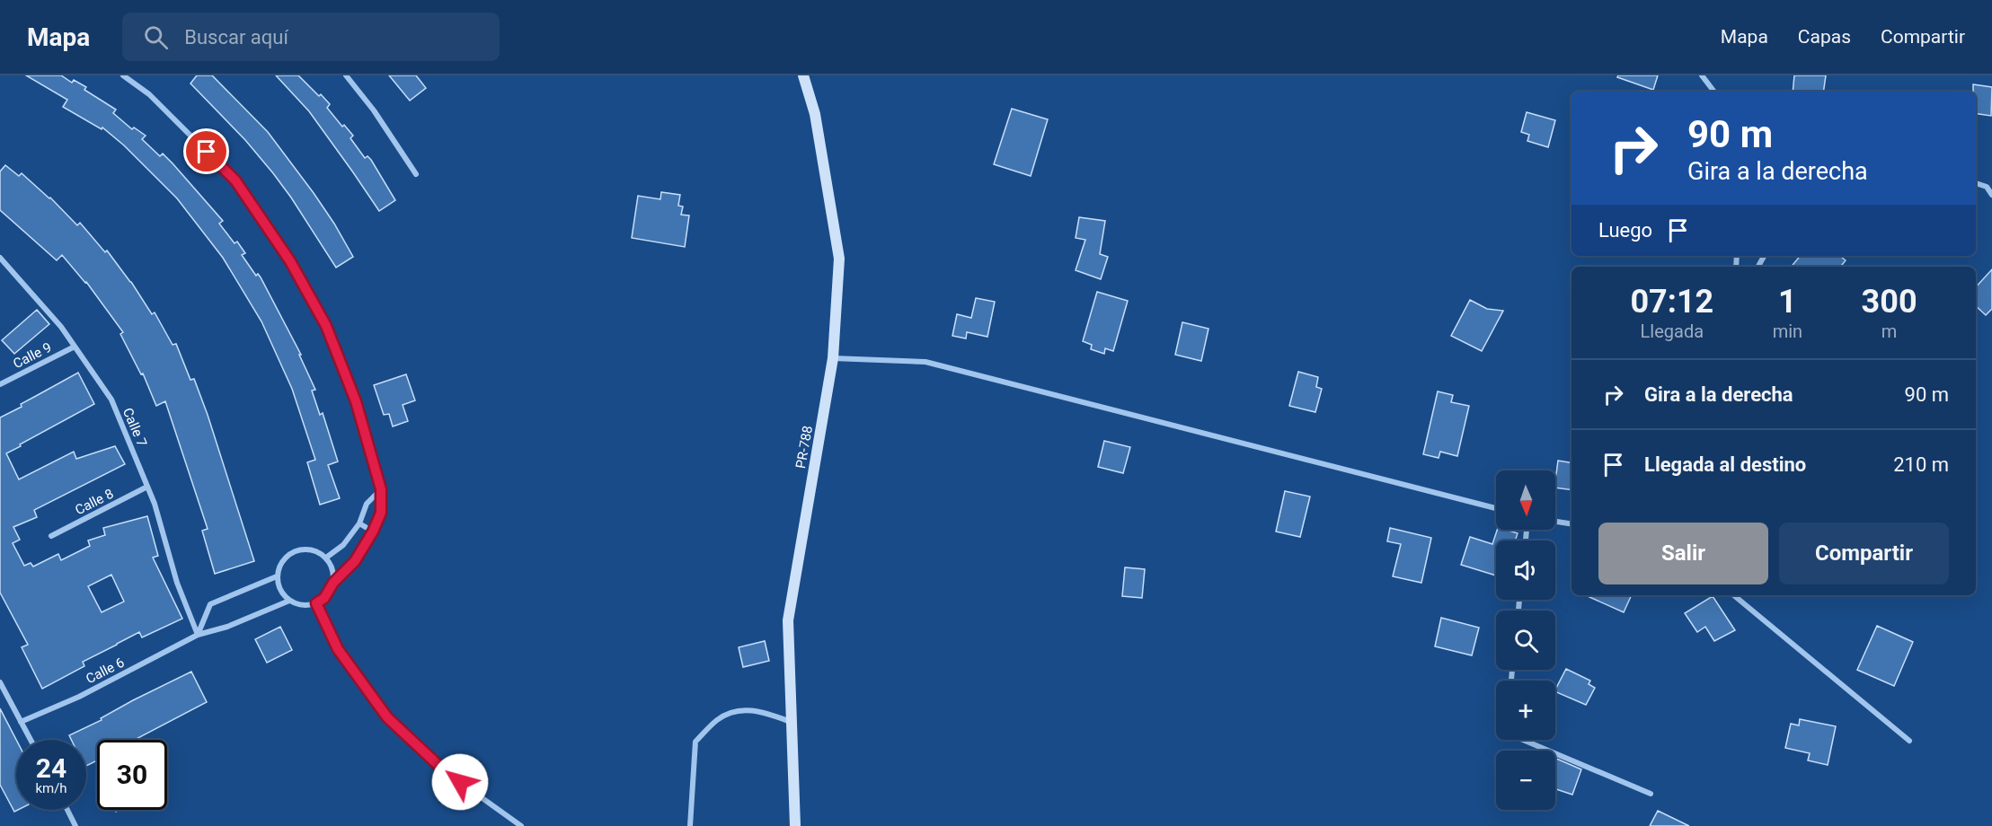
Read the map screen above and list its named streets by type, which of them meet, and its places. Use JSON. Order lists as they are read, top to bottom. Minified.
{"streets":{"street":["Calle 9","Calle 7","PR-788","Calle 8","Calle 6"]},"crossings":[["Calle 9","Calle 7"],["Calle 7","Calle 8"],["Calle 7","Calle 6"]],"north":"bottom","page":{"header":"Mapa","search":"Buscar aquí","nav":["Mapa","Capas","Compartir"],"turn":["90 m","Gira a la derecha"],"then":"Luego","eta":["07:12","Llegada","1","min","300","m"],"list":[{"name":"Gira a la derecha","value":"90 m"},{"name":"Llegada al destino","value":"210 m"}],"map_buttons":["+","−"],"buttons":["Salir","Compartir"],"speed":"24 km/h","limit":"30"}}
